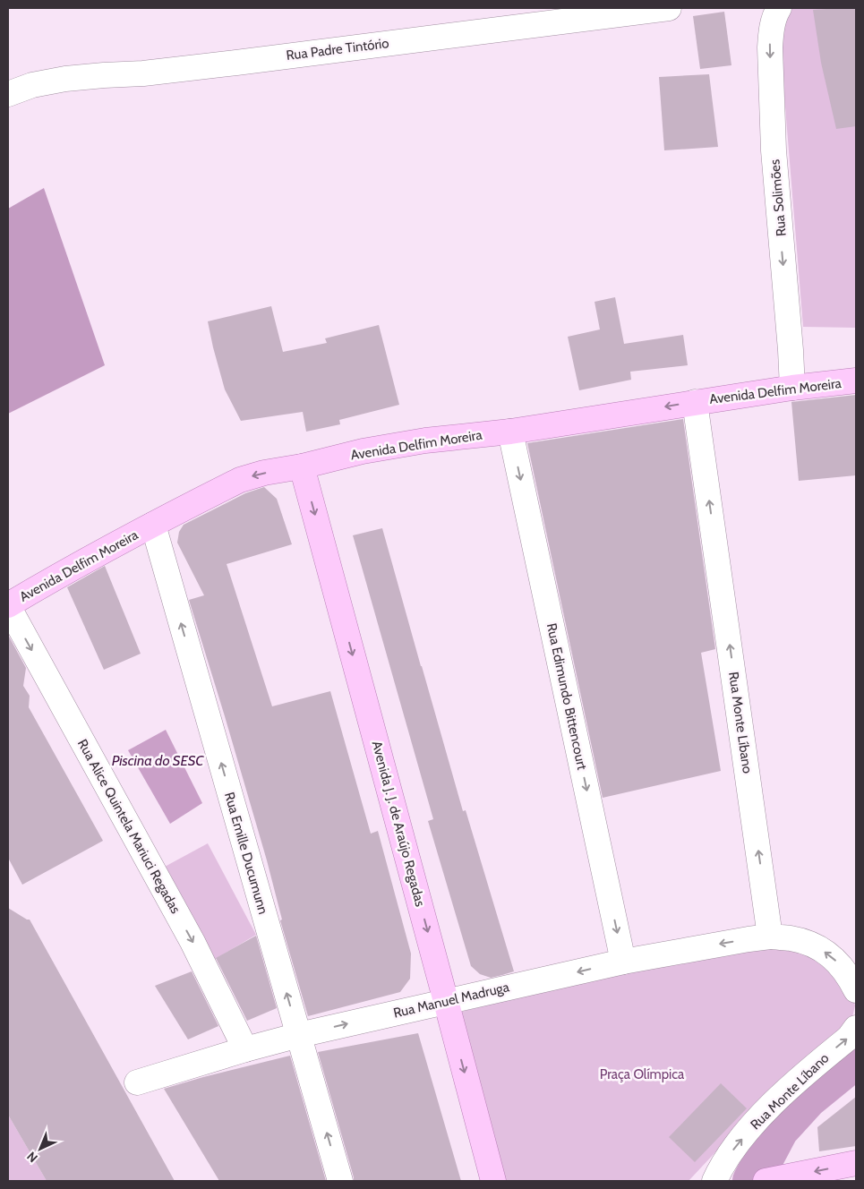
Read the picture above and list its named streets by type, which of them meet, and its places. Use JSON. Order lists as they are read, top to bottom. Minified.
{"streets":{"main road":["Avenida Delfim Moreira","Avenida J. J. de Araújo Regadas"],"street":["Rua Padre Tintório","Rua Solimões","Rua Edimundo Bittencourt","Rua Monte Líbano","Rua Alice Quintela Mariuci Regadas","Rua Emille Ducumunn","Rua Manuel Madruga"]},"crossings":[["Rua Solimões","Avenida Delfim Moreira"],["Avenida Delfim Moreira","Rua Edimundo Bittencourt"],["Avenida Delfim Moreira","Rua Monte Líbano"],["Avenida Delfim Moreira","Avenida J. J. de Araújo Regadas"],["Avenida Delfim Moreira","Rua Alice Quintela Mariuci Regadas"],["Avenida Delfim Moreira","Rua Emille Ducumunn"],["Rua Edimundo Bittencourt","Rua Manuel Madruga"],["Rua Monte Líbano","Rua Manuel Madruga"],["Avenida J. J. de Araújo Regadas","Rua Manuel Madruga"],["Rua Alice Quintela Mariuci Regadas","Rua Manuel Madruga"],["Rua Emille Ducumunn","Rua Manuel Madruga"]],"one_way":["Rua Solimões","Avenida Delfim Moreira","Rua Edimundo Bittencourt","Rua Monte Líbano","Avenida J. J. de Araújo Regadas","Rua Alice Quintela Mariuci Regadas","Rua Emille Ducumunn"],"water":["Piscina do SESC"],"parks":["Praça Olímpica"],"north":"bottom left"}
